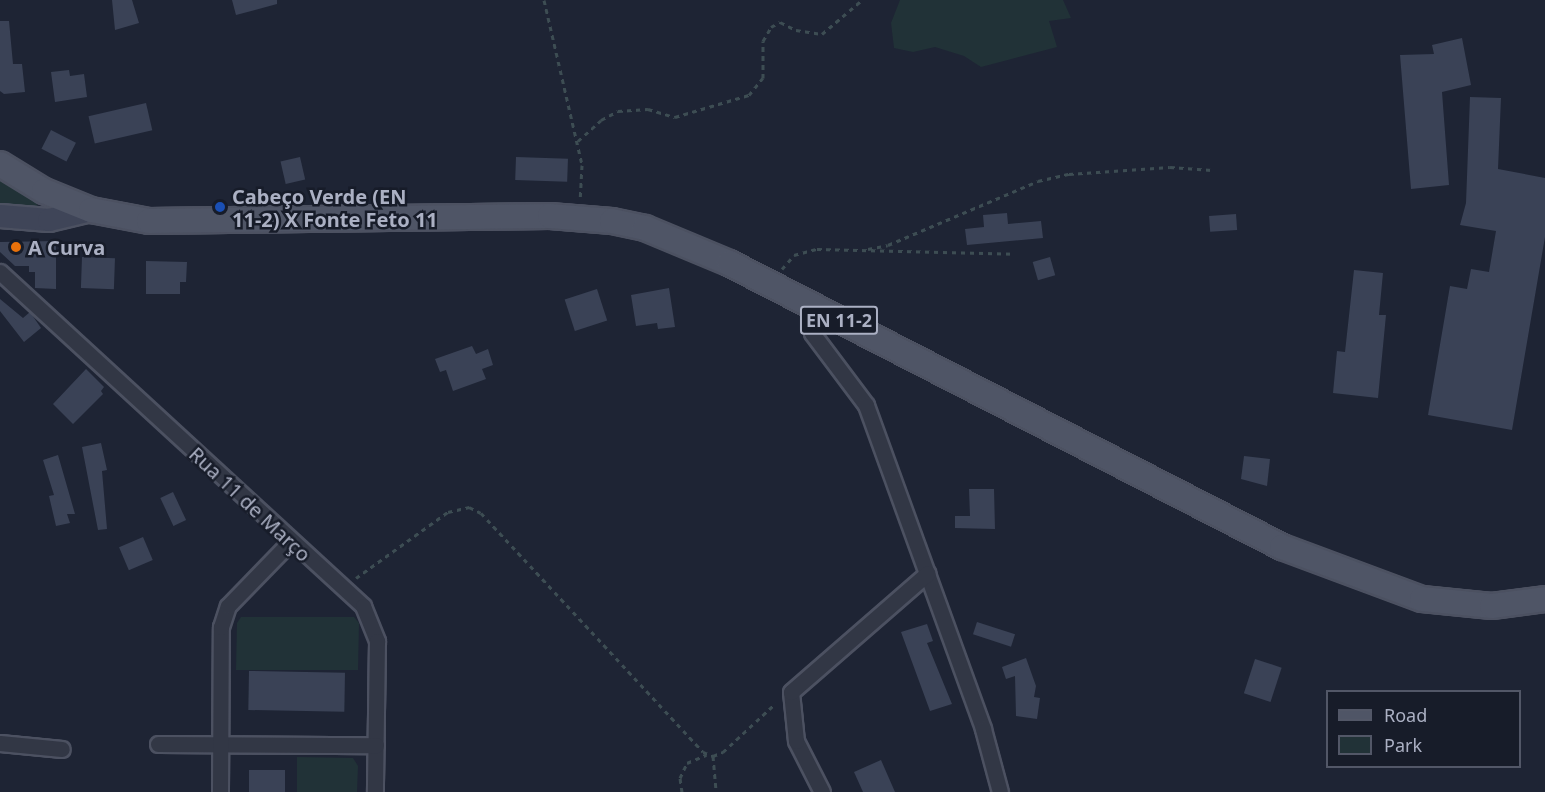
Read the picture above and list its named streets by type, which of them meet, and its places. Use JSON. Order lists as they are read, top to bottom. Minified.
{"streets":{"main road":["EN 11-2"],"street":["Rua 11 de Março"]},"places":["Cabeço Verde (EN 11-2) X Fonte Feto 11","A Curva"],"legend":["Road","Park"]}
